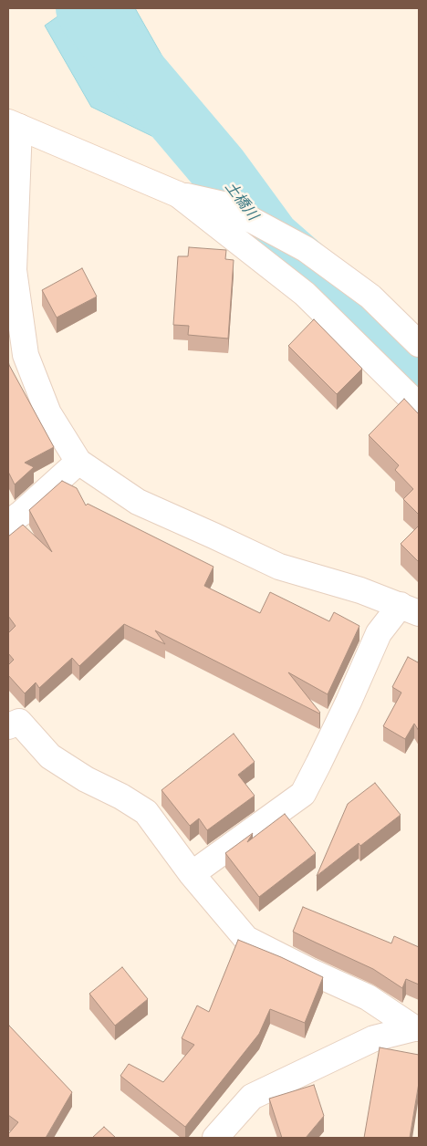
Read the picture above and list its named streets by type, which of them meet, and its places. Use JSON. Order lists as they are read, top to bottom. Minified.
{"water":["土橋川"]}
